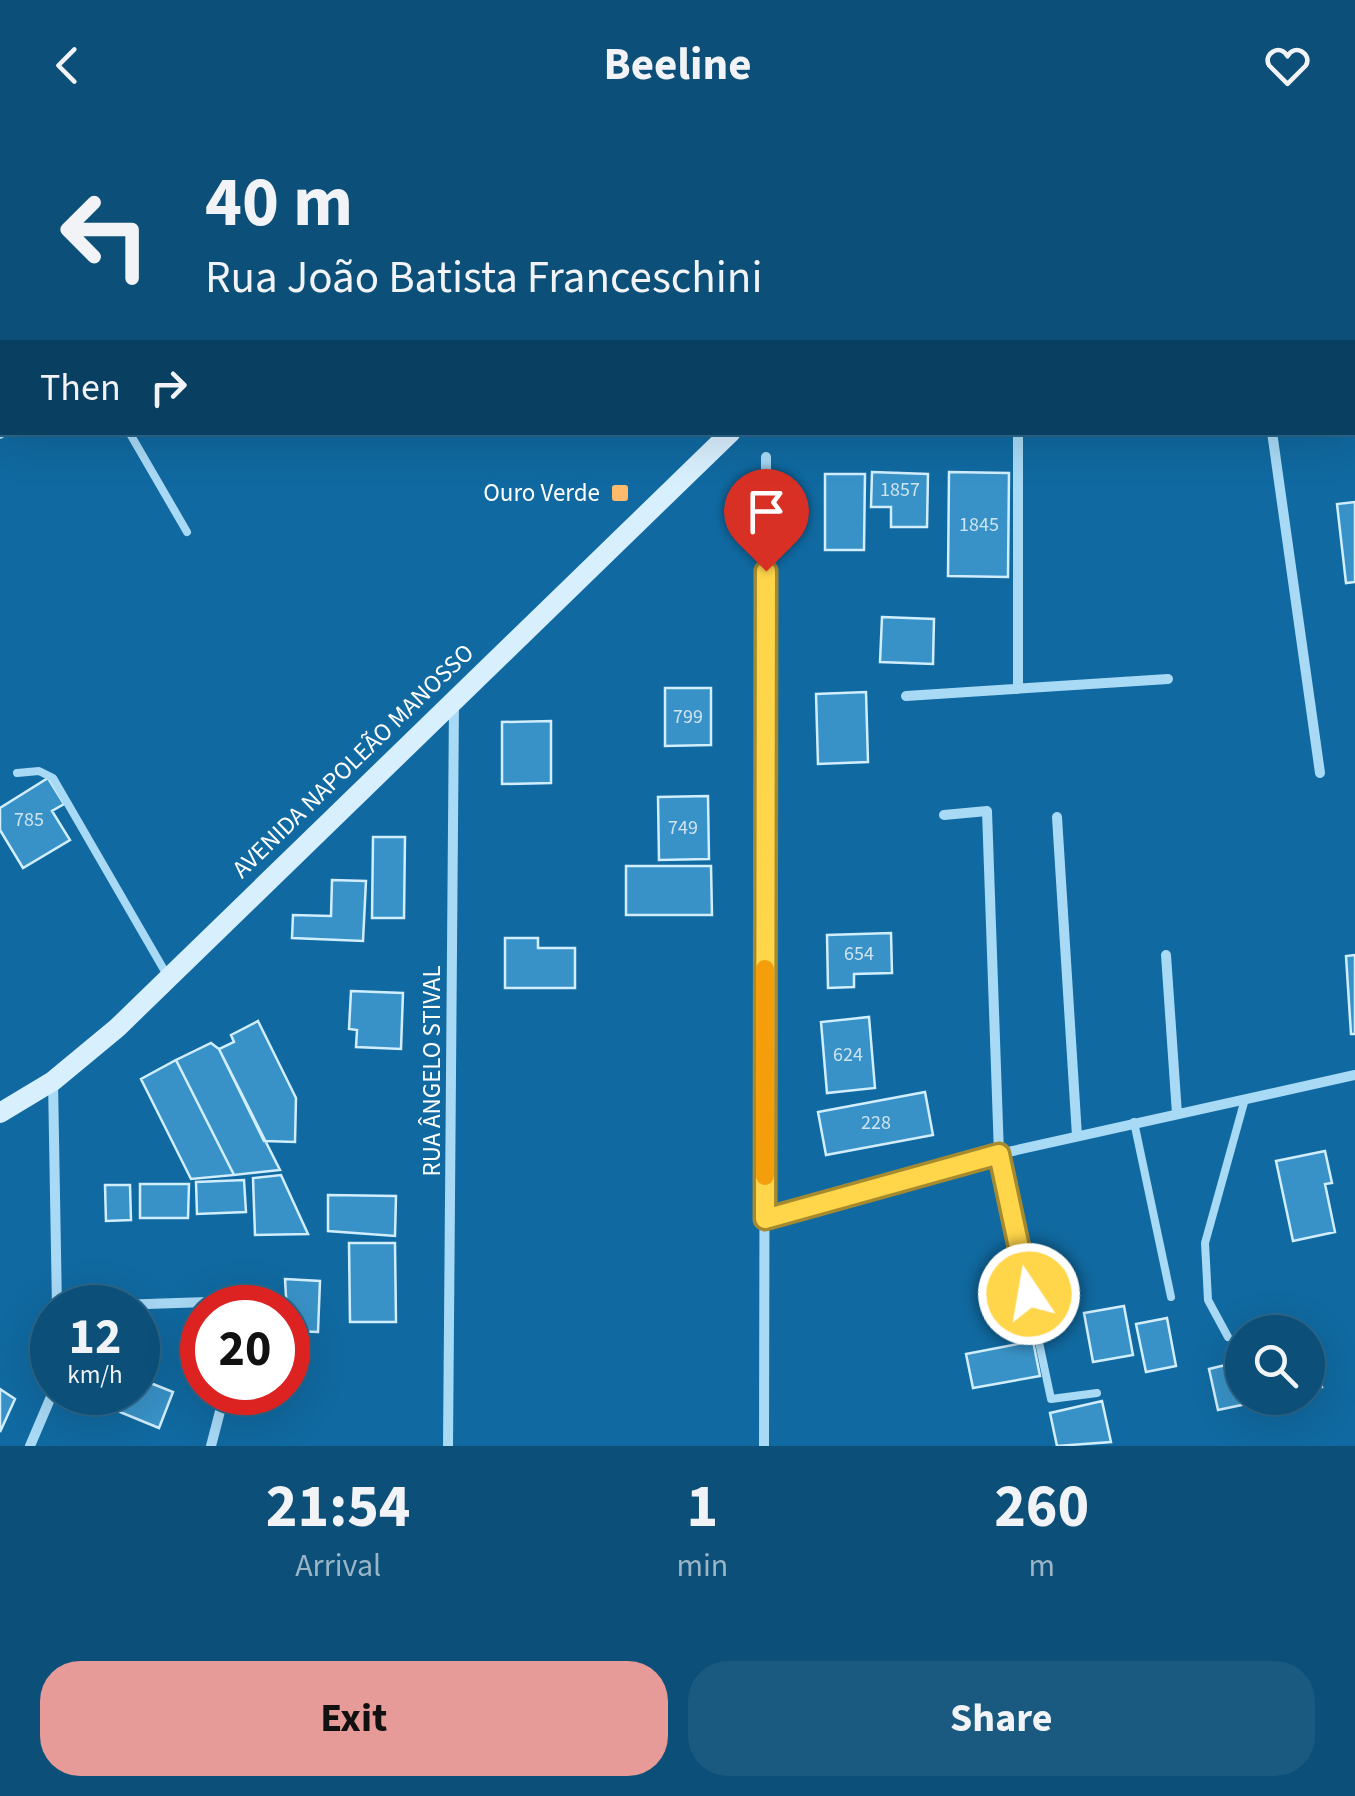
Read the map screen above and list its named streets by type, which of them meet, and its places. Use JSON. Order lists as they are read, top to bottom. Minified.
{"streets":{"street":["AVENIDA NAPOLEÃO MANOSSO","RUA ÂNGELO STIVAL"]},"crossings":[["AVENIDA NAPOLEÃO MANOSSO","RUA ÂNGELO STIVAL"]],"places":{"transit":["Ouro Verde"]},"house_numbers":["1857","1845","799","785","749","654","624","228"],"page":{"header":"Beeline","turn":["40 m","Rua João Batista Franceschini"],"then":"Then","speed":"12 km/h","limit":"20","eta":["21:54","Arrival","1","min","260","m"],"buttons":["Exit","Share"]}}
